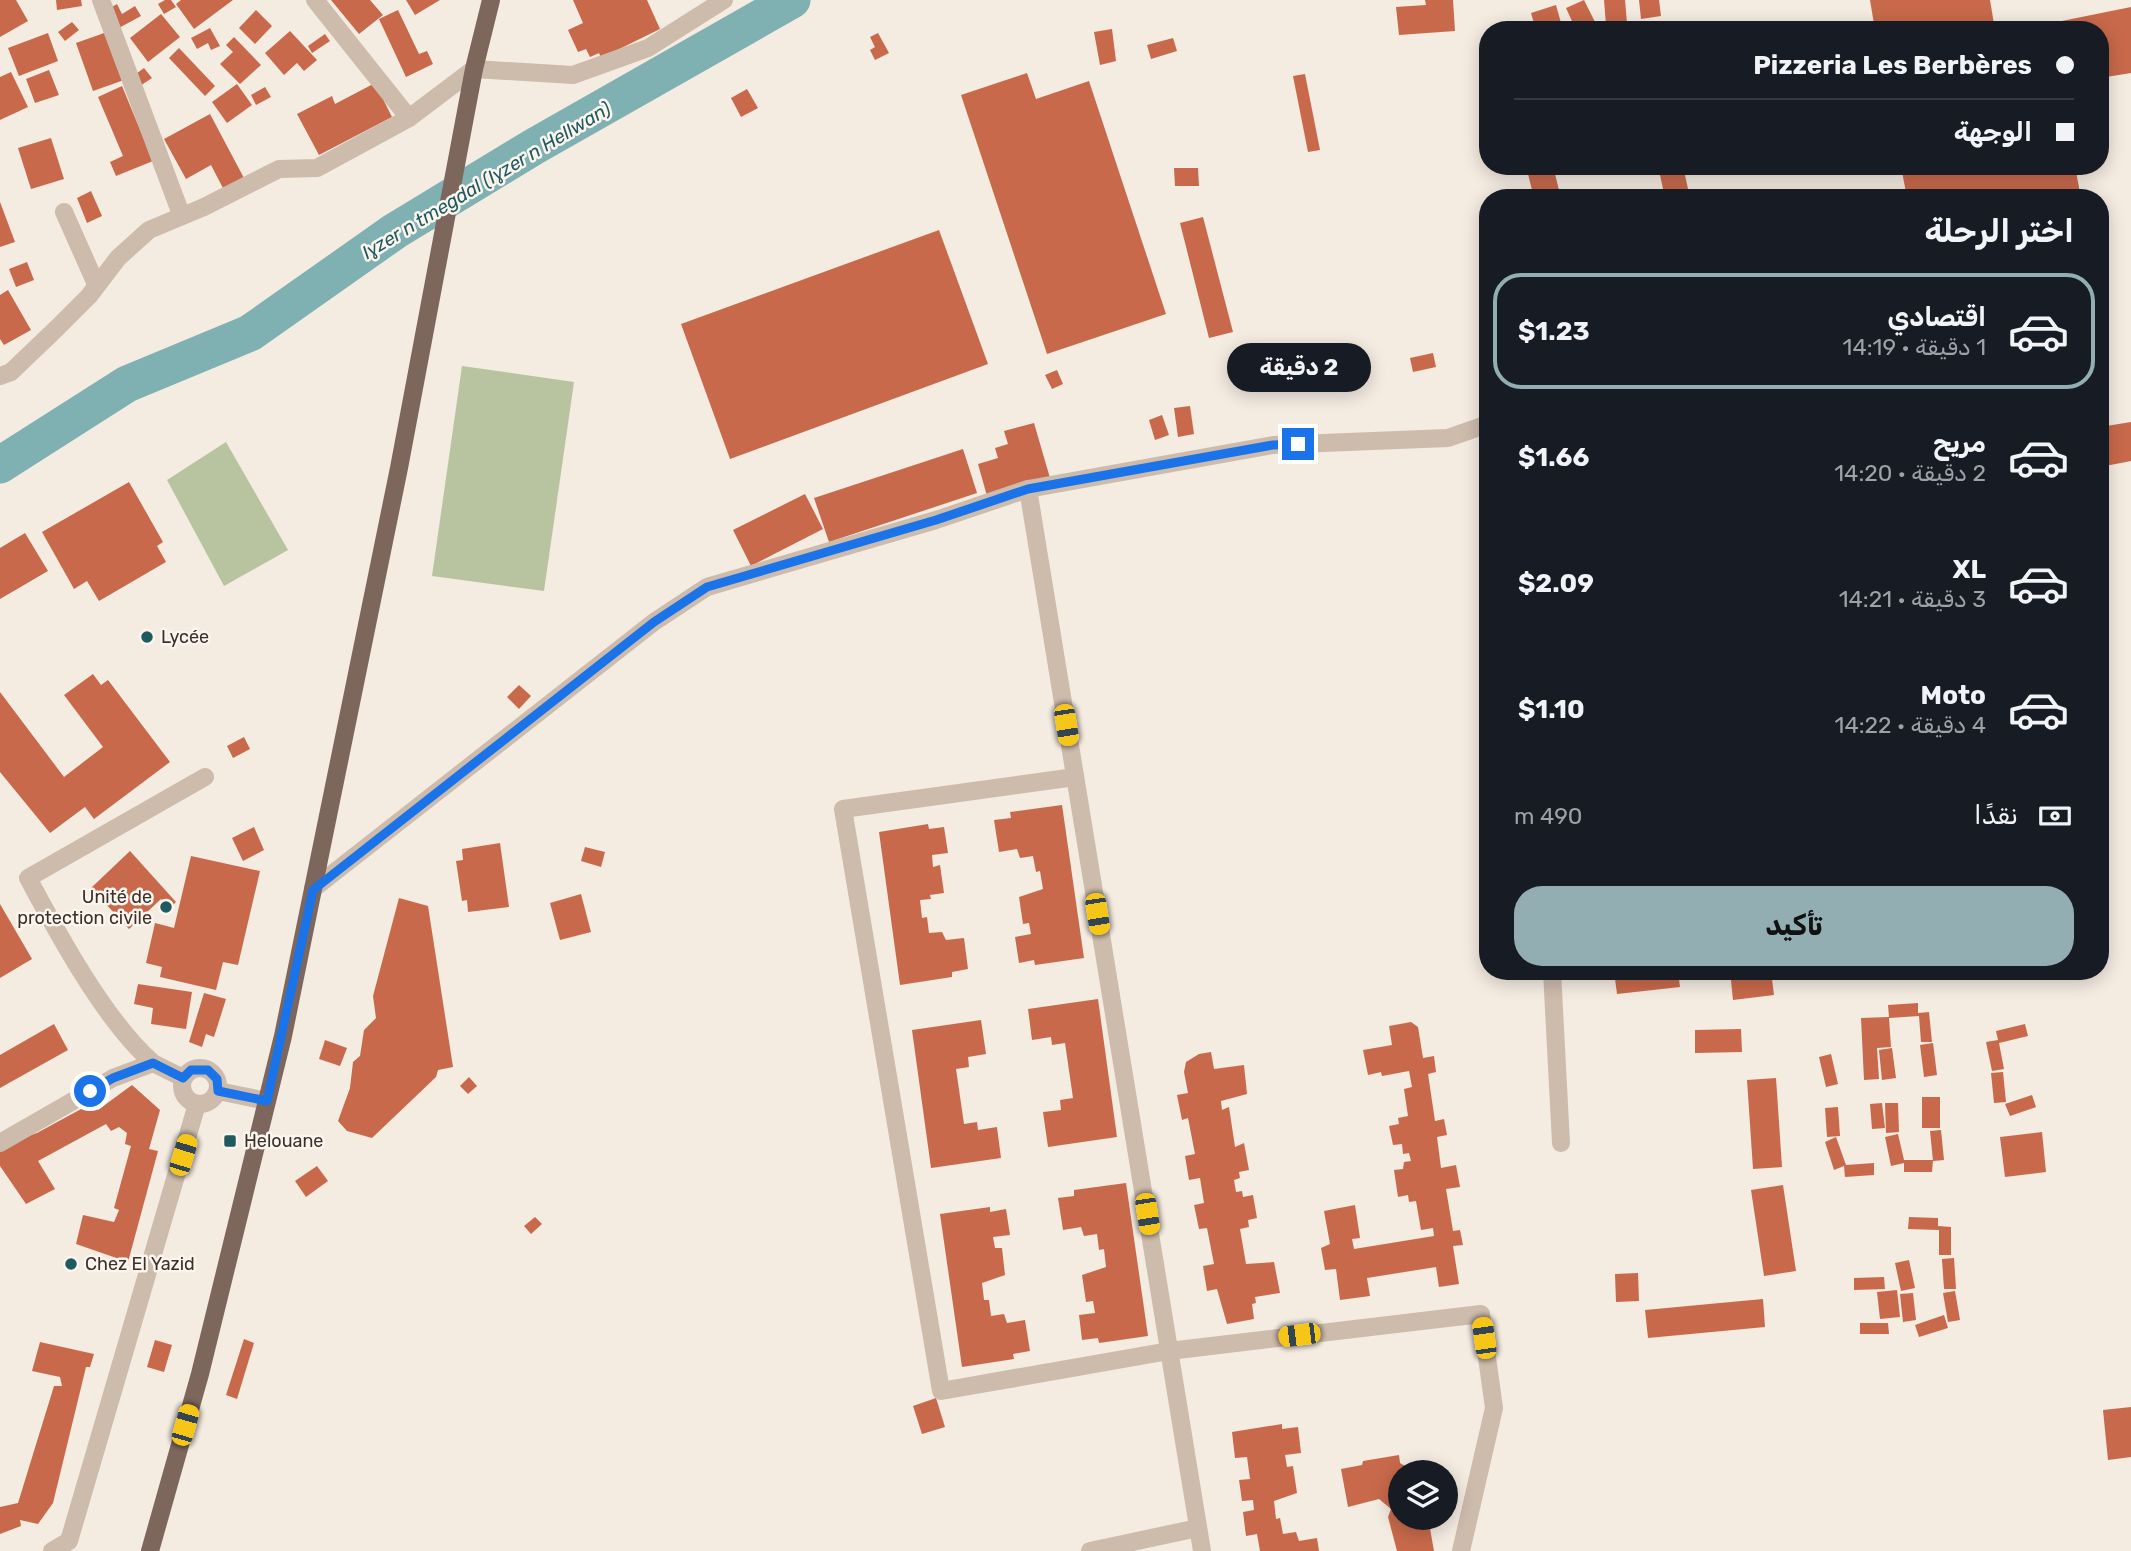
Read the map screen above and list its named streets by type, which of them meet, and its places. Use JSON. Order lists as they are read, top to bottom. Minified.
{"water":["Iɣzer n tmegdal (Iɣzer n Hellwan)"],"places":{"other":["Lycée","Unité de protection civile","Chez El Yazid"],"transit":["Helouane"]},"page":{"banner":["Pizzeria Les Berbères","الوجهة"],"heading":"اختر الرحلة","list":[{"name":"اقتصادي","note":"1 دقيقة · 14:19","value":"$1.23"},{"name":"مريح","note":"2 دقيقة · 14:20","value":"$1.66"},{"name":"XL","note":"3 دقيقة · 14:21","value":"$2.09"},{"name":"Moto","note":"4 دقيقة · 14:22","value":"$1.10"}],"bubble":"2 دقيقة","pay":["نقدًا","490 m"],"buttons":"تأكيد"}}
